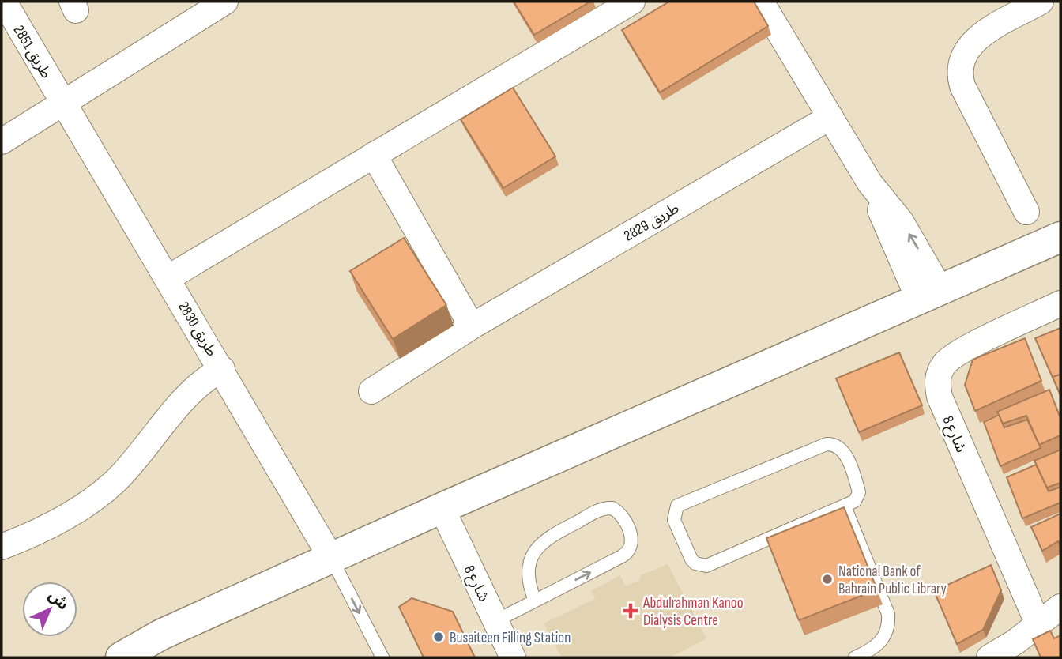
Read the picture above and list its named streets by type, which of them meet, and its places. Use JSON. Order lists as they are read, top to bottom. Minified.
{"streets":{"street":["طريق 2851","طريق 2829","طريق 2830","شارع 8"]},"crossings":[["طريق 2851","طريق 2830"]],"places":{"other":["National Bank of Bahrain Public Library","Busaiteen Filling Station"],"health":["Abdulrahman Kanoo Dialysis Centre"]},"north":"top right"}
